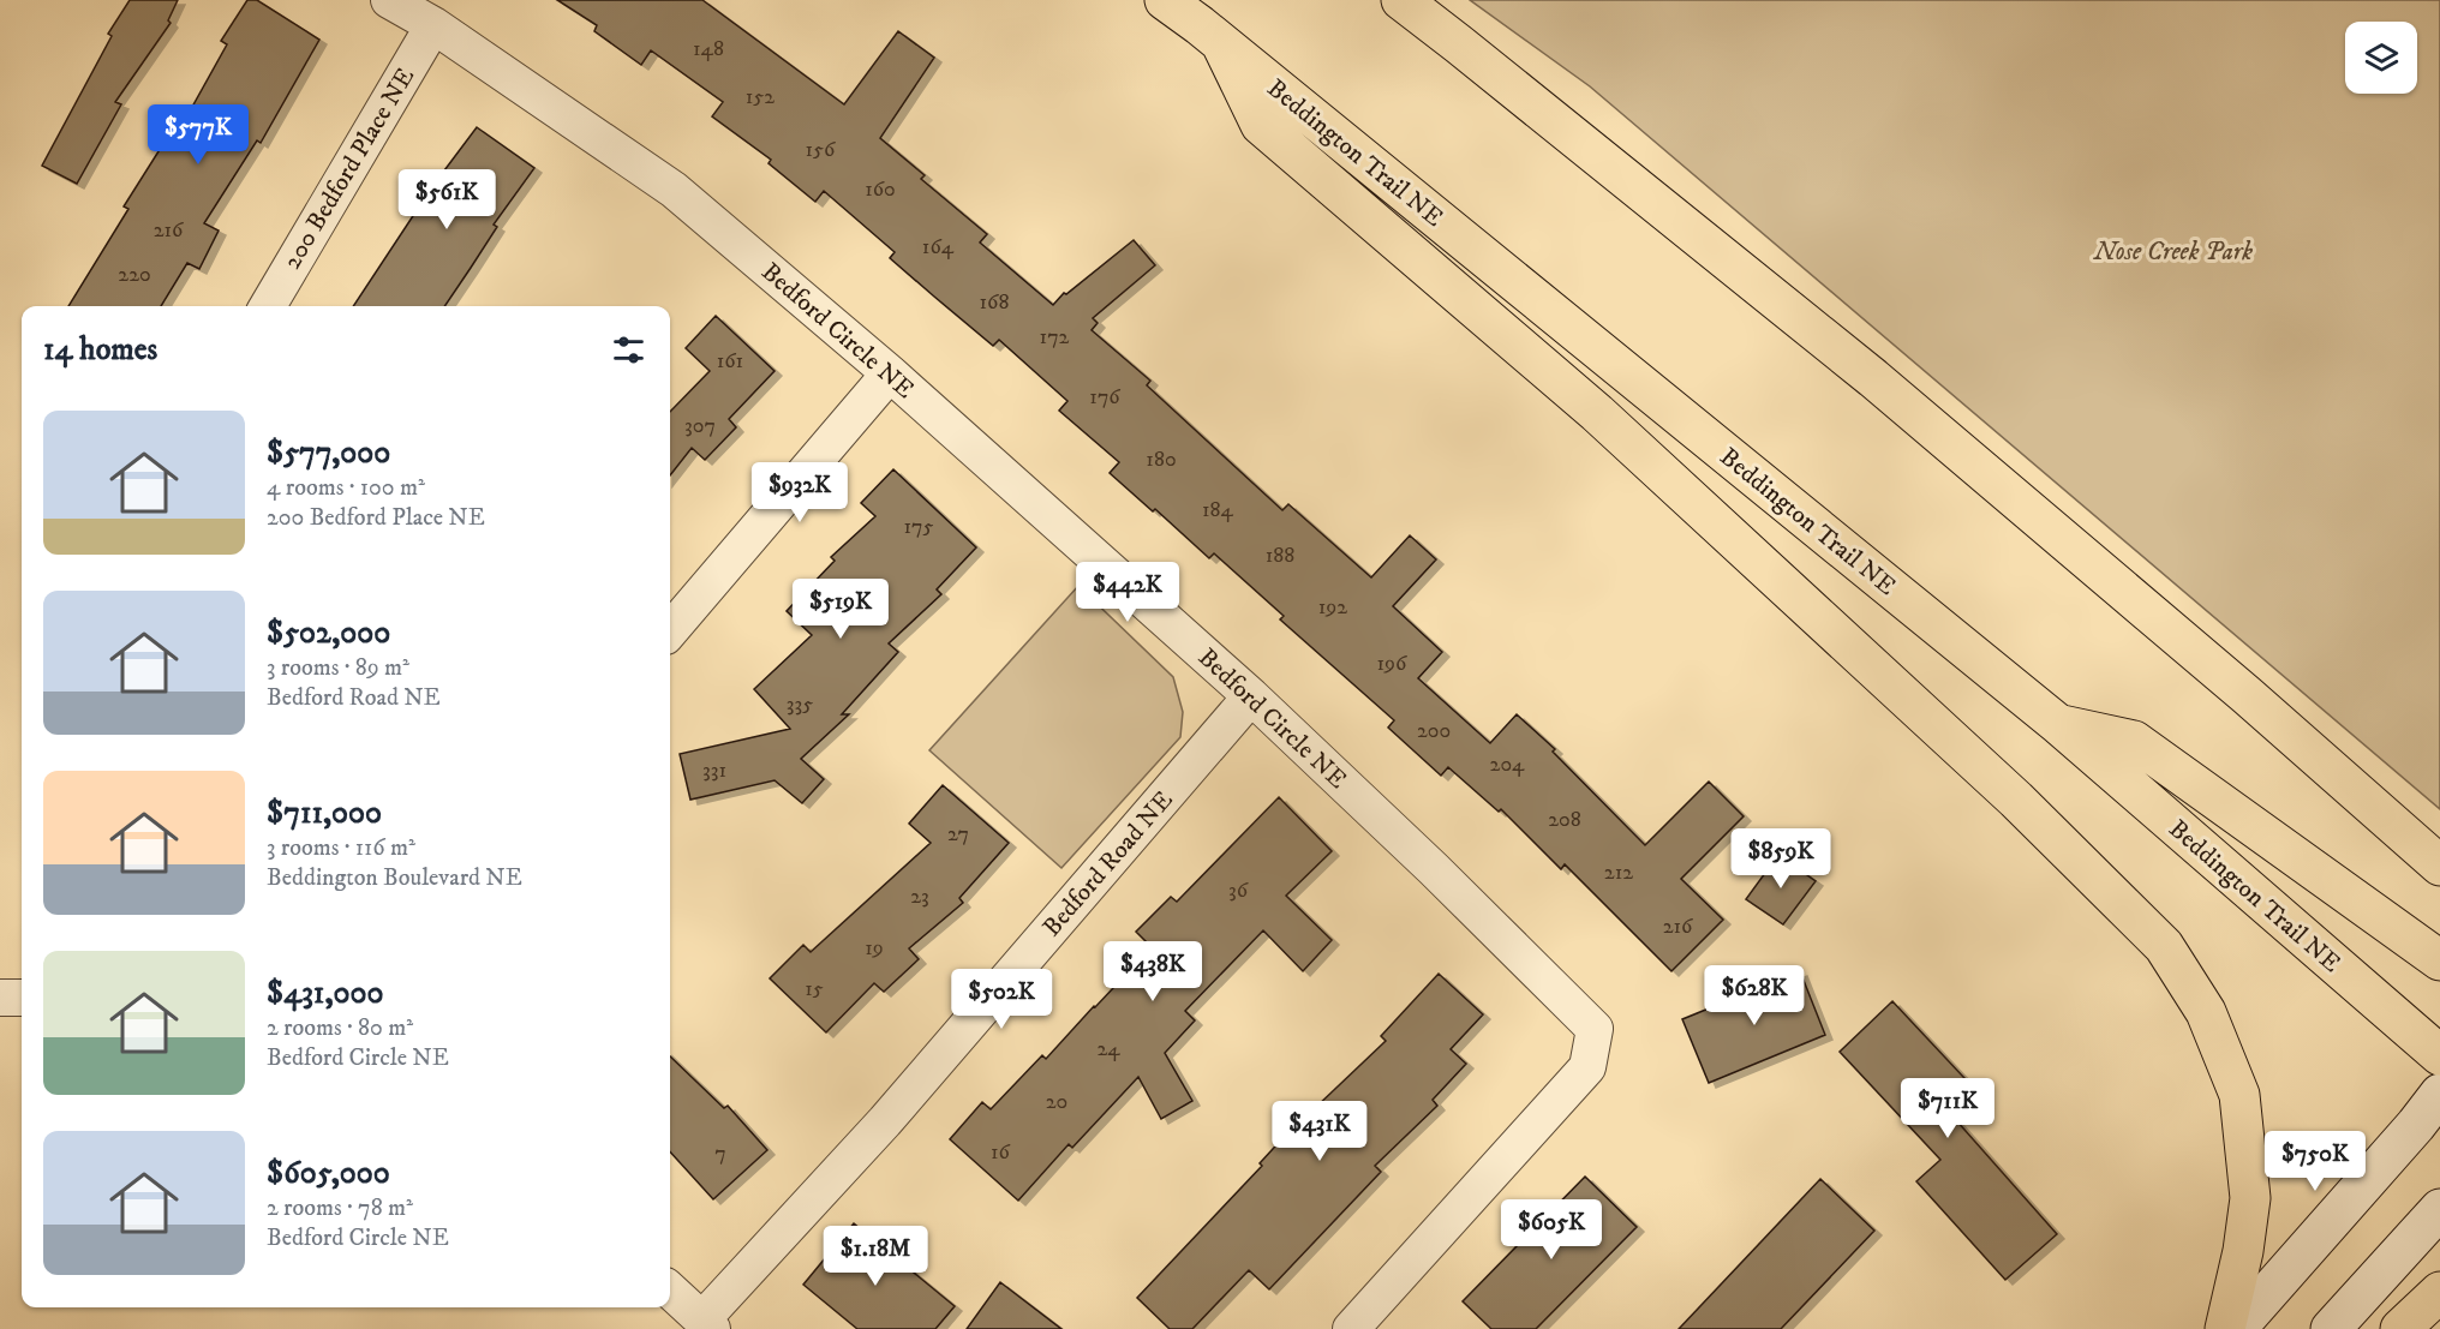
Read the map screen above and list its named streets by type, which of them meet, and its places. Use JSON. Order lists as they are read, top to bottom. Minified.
{"streets":{"main road":["Beddington Trail NE"],"street":["200 Bedford Place NE","Bedford Circle NE","Bedford Road NE"]},"crossings":[["200 Bedford Place NE","Bedford Circle NE"],["Bedford Circle NE","Bedford Road NE"]],"parks":["Nose Creek Park"],"house_numbers":["148","152","156","160","216","164","220","168","172","161","176","307","180","184","175","188","192","196","335","200","204","331","208","27","212","36","23","216","19","15","24","20","16","7"],"page":{"price":["$577K","$561K","$932K","$442K","$519K","$859K","$438K","$628K","$502K","$711K","$431K","$750K","$605K","$1.18M"],"heading":"14 homes","list":[{"name":"$577,000","note":"4 rooms · 100 m² · 200 Bedford Place NE"},{"name":"$502,000","note":"3 rooms · 89 m² · Bedford Road NE"},{"name":"$711,000","note":"3 rooms · 116 m² · Beddington Boulevard NE"},{"name":"$431,000","note":"2 rooms · 80 m² · Bedford Circle NE"},{"name":"$605,000","note":"2 rooms · 78 m² · Bedford Circle NE"}]}}
